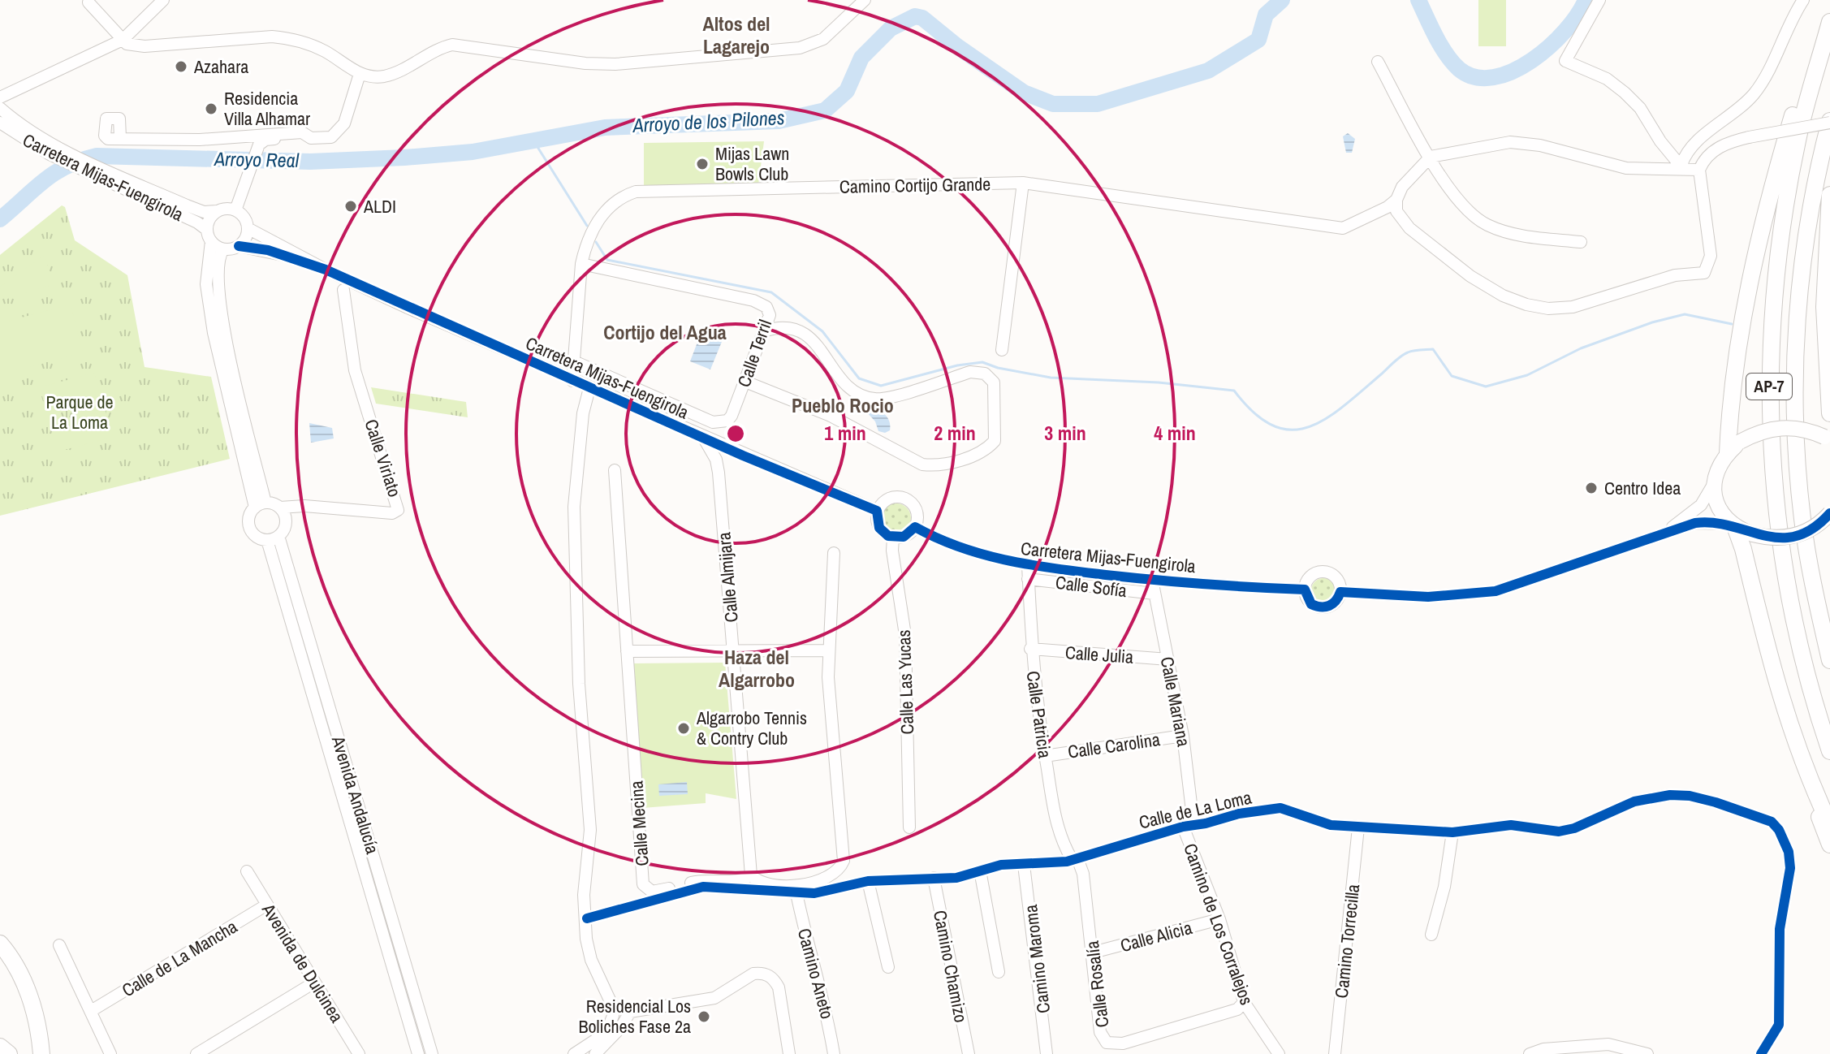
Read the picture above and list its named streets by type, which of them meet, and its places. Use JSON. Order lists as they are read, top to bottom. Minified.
{"streets":{"highway":["AP-7"],"street":["Carretera Mijas-Fuengirola","Camino Cortijo Grande","Calle Terril","Calle Viriato","Calle Almijara","Calle Sofía","Calle Julia","Calle Las Yucas","Calle Mariana","Calle Patricia","Calle Carolina","Avenida Andalucía","Calle de La Loma","Calle Mecina","Camino de Los Corralejos","Calle Alicia","Camino Torrecilla","Calle de La Mancha","Camino Maroma","Avenida de Dulcinea","Camino Chamizo","Camino Aneto","Calle Rosalía"]},"crossings":[["Carretera Mijas-Fuengirola","Camino Cortijo Grande"],["Carretera Mijas-Fuengirola","Calle Almijara"],["Carretera Mijas-Fuengirola","Calle Las Yucas"],["Carretera Mijas-Fuengirola","Calle Mariana"],["Carretera Mijas-Fuengirola","Calle Patricia"],["Camino Cortijo Grande","Calle Terril"],["Calle Viriato","Avenida Andalucía"],["Calle Almijara","Calle Mecina"],["Calle Sofía","Calle Mariana"],["Calle Sofía","Calle Patricia"],["Calle Julia","Calle Mariana"],["Calle Julia","Calle Patricia"],["Calle Mariana","Calle Carolina"],["Calle Mariana","Calle de La Loma"],["Calle Mariana","Camino de Los Corralejos"],["Calle Patricia","Calle Carolina"],["Calle Patricia","Calle de La Loma"],["Calle Patricia","Calle Rosalía"],["Calle de La Loma","Camino de Los Corralejos"],["Calle de La Loma","Camino Torrecilla"],["Calle de La Loma","Camino Maroma"],["Calle de La Loma","Camino Chamizo"],["Calle de La Loma","Camino Aneto"],["Calle de La Loma","Calle Rosalía"],["Camino de Los Corralejos","Calle Alicia"],["Camino de Los Corralejos","Calle Rosalía"],["Calle Alicia","Calle Rosalía"],["Calle de La Mancha","Avenida de Dulcinea"]],"districts":["Altos del Lagarejo","Cortijo del Agua","Pueblo Rocio","Haza del Algarrobo"],"water":["Arroyo de los Pilones","Arroyo Real"],"parks":["Parque de La Loma"],"places":["Azahara","Residencia Villa Alhamar","Mijas Lawn Bowls Club","ALDI","Centro Idea","Algarrobo Tennis & Contry Club","Residencial Los Boliches Fase 2a"],"rings":["1 min","2 min","3 min","4 min"]}
